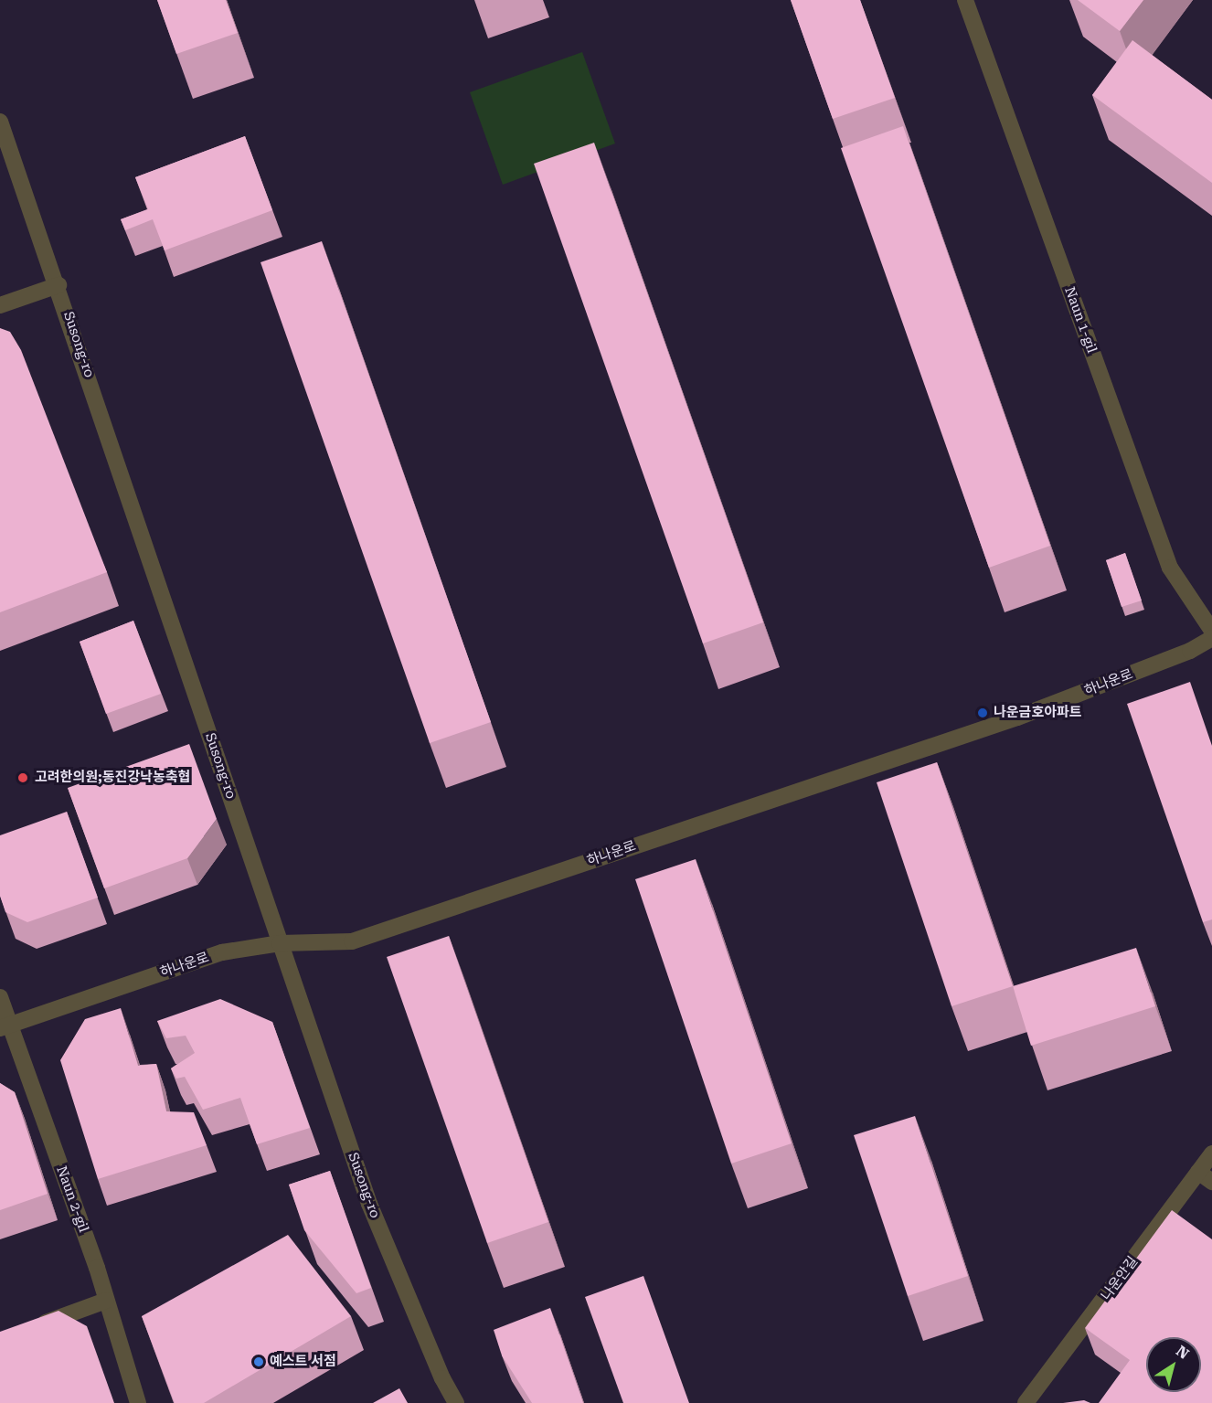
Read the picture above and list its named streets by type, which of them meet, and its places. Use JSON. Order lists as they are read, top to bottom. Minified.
{"streets":{"street":["Naun 1-gil","Susong-ro","하나운로","Naun 2-gil","나운안길"]},"crossings":[["Susong-ro","하나운로"],["하나운로","Naun 2-gil"]],"places":["나운금호아파트","고려한의원;동진강낙농축협","예스트 서점"],"north":"top right"}
